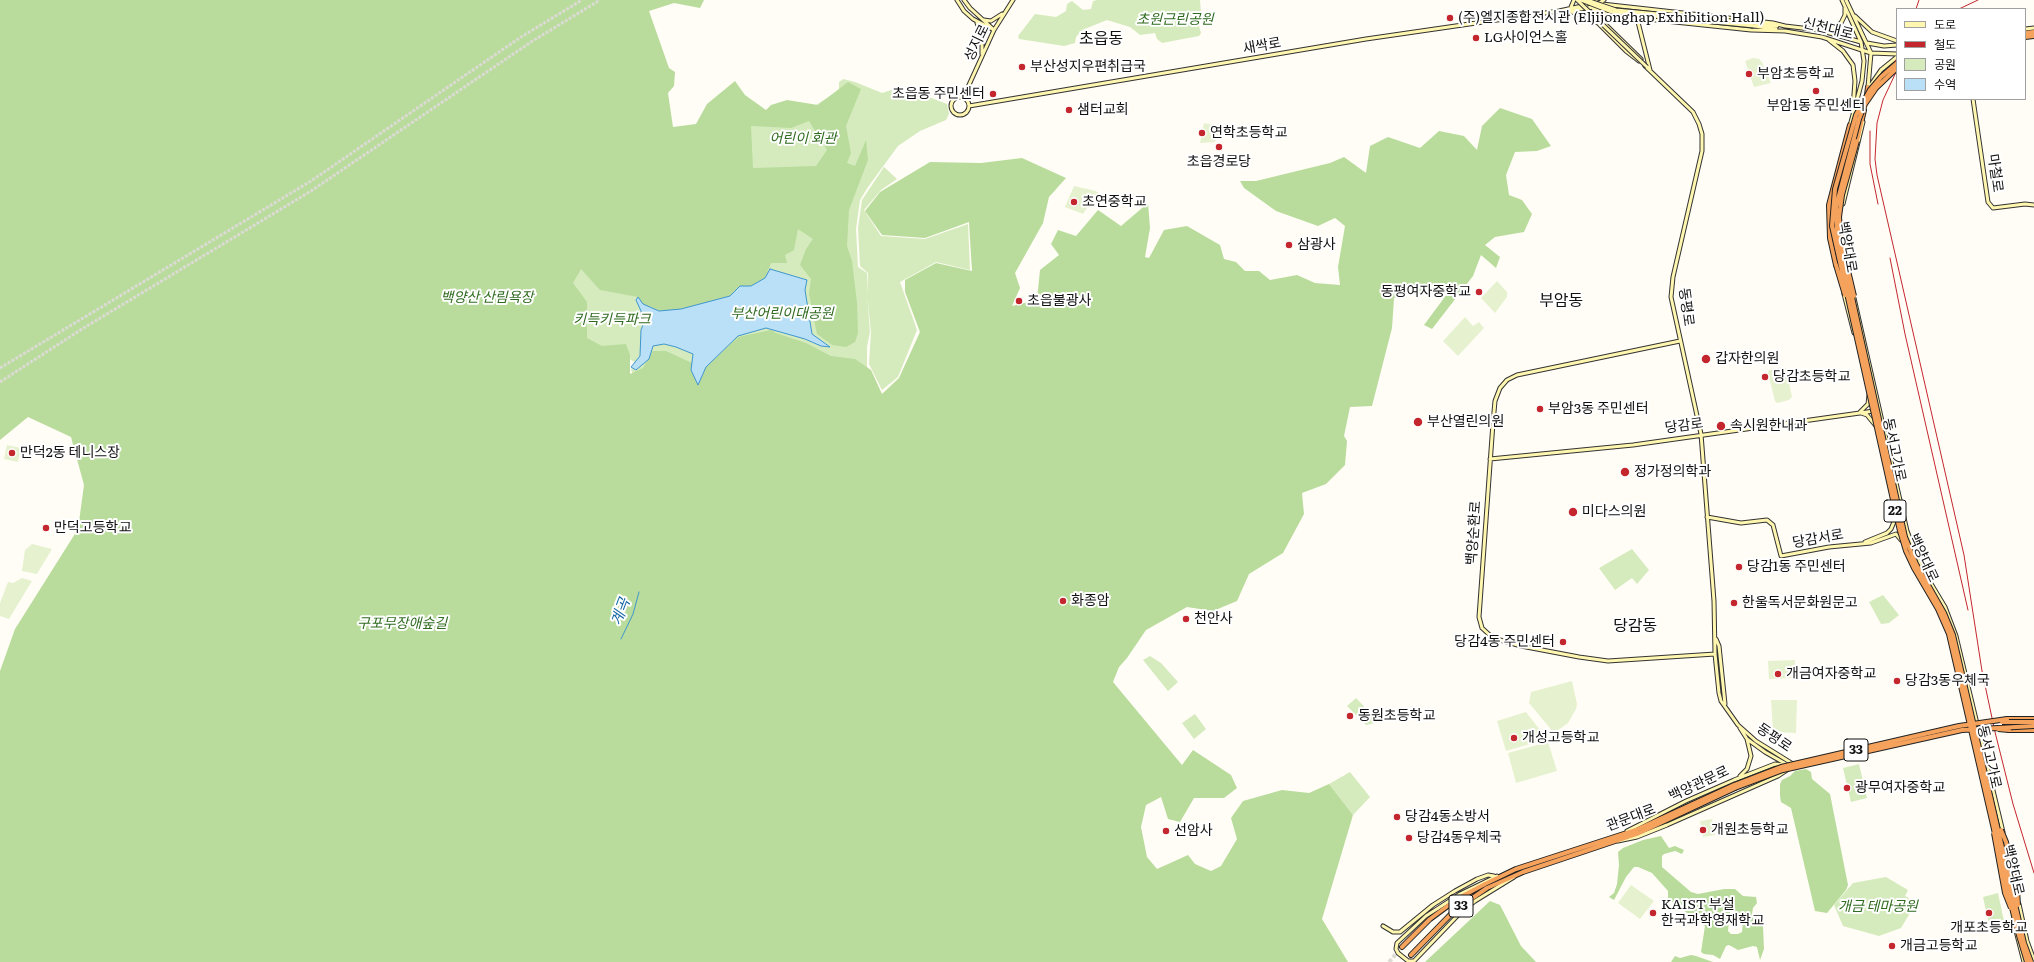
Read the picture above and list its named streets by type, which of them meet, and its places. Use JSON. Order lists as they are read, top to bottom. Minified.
{"streets":{"highway":["동서고가로","22","33","관문대로"],"main road":["신천대로","성지로","새싹로","마철로","백양대로","동평로","당감로","백양순환로","당감서로","백양관문로"]},"crossings":[["신천대로","백양대로"],["성지로","새싹로"],["새싹로","동평로"],["백양대로","당감로"],["백양대로","33"],["백양대로","백양관문로"],["동평로","당감로"],["동평로","백양순환로"],["동평로","당감서로"],["동평로","백양관문로"],["당감로","백양순환로"],["33","백양관문로"],["33","관문대로"],["백양관문로","관문대로"]],"districts":["초읍동","부암동","당감동"],"water":["계곡"],"parks":["초원근린공원","어린이 회관","백양산 산림욕장","부산어린이대공원","키득키득파크","구포무장애숲길","개금 테마공원"],"places":["(주)엘지종합전시관 (Eljijonghap Exhibition Hall)","LG사이언스홀","부산성지우편취급국","부암초등학교","부암1동 주민센터","초읍동 주민센터","샘터교회","연학초등학교","초읍경로당","초연중학교","삼광사","동평여자중학교","초읍불광사","갑자한의원","당감초등학교","부암3동 주민센터","부산열린의원","속시원한내과","만덕2동 테니스장","정가정의학과","미다스의원","만덕고등학교","당감1동 주민센터","화종암","한울독서문화원문고","천안사","당감4동 주민센터","개금여자중학교","당감3동우체국","동원초등학교","개성고등학교","광무여자중학교","당감4동소방서","개원초등학교","선암사","당감4동우체국","KAIST 부설 한국과학영재학교","개포초등학교","개금고등학교"],"legend":["도로","철도","공원","수역"]}
